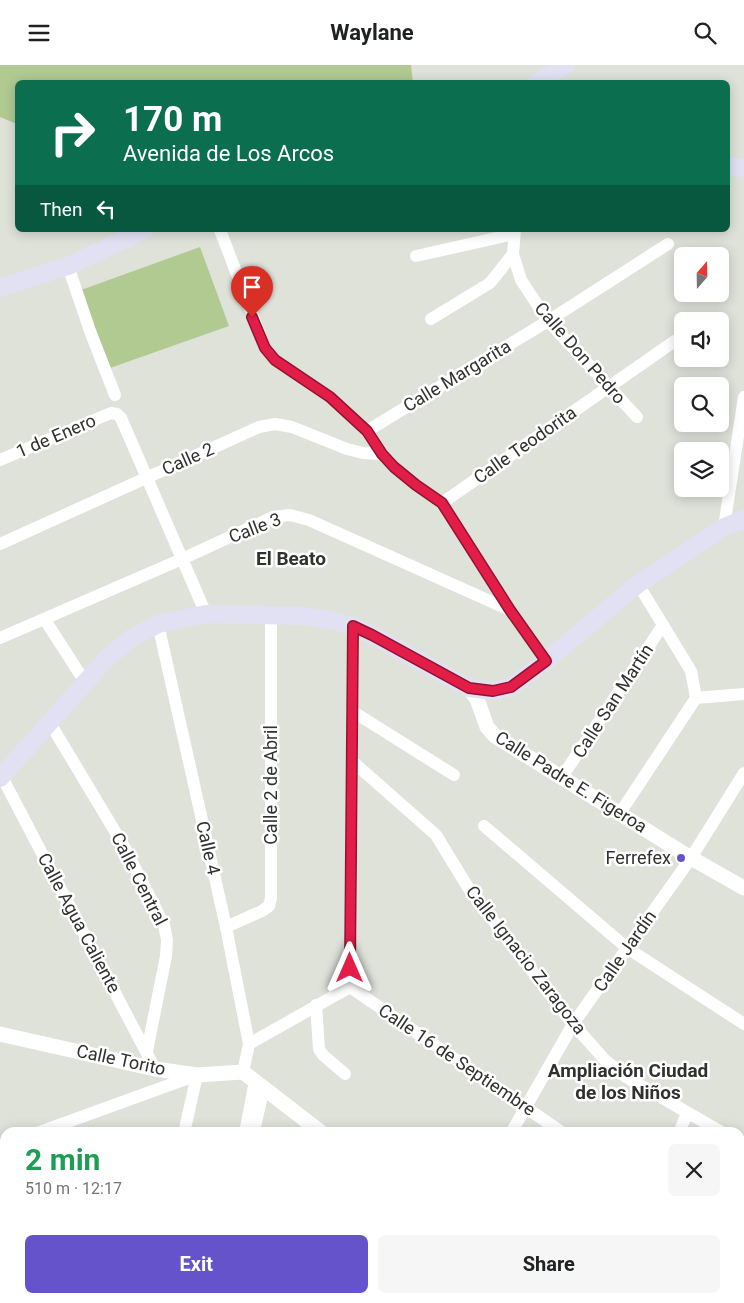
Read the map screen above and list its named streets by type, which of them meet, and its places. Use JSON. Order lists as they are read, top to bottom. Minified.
{"streets":{"street":["Calle Don Pedro","Calle Margarita","1 de Enero","Calle Teodorita","Calle 2","Calle 3","Calle San Martín","Calle Padre E. Figeroa","Calle 2 de Abril","Calle 4","Calle Central","Calle Agua Caliente","Calle Jardín","Calle Ignacio Zaragoza","Calle Torito","Calle 16 de Septiembre"]},"crossings":[["Calle Don Pedro","Calle Margarita"],["Calle Don Pedro","Calle Teodorita"],["1 de Enero","Calle 2"],["Calle San Martín","Calle Padre E. Figeroa"],["Calle Padre E. Figeroa","Calle Jardín"],["Calle 2 de Abril","Calle 4"],["Calle 4","Calle Torito"],["Calle Central","Calle Agua Caliente"],["Calle Agua Caliente","Calle Torito"],["Calle Jardín","Calle Ignacio Zaragoza"],["Calle Jardín","Calle 16 de Septiembre"]],"districts":["El Beato","Ampliación Ciudad de los Niños"],"places":["Ferrefex"],"north":"top","page":{"header":"Waylane","turn":["170 m","Avenida de Los Arcos"],"then":"Then","heading":["2 min","510 m · 12:17"],"buttons":["Exit","Share"]}}
